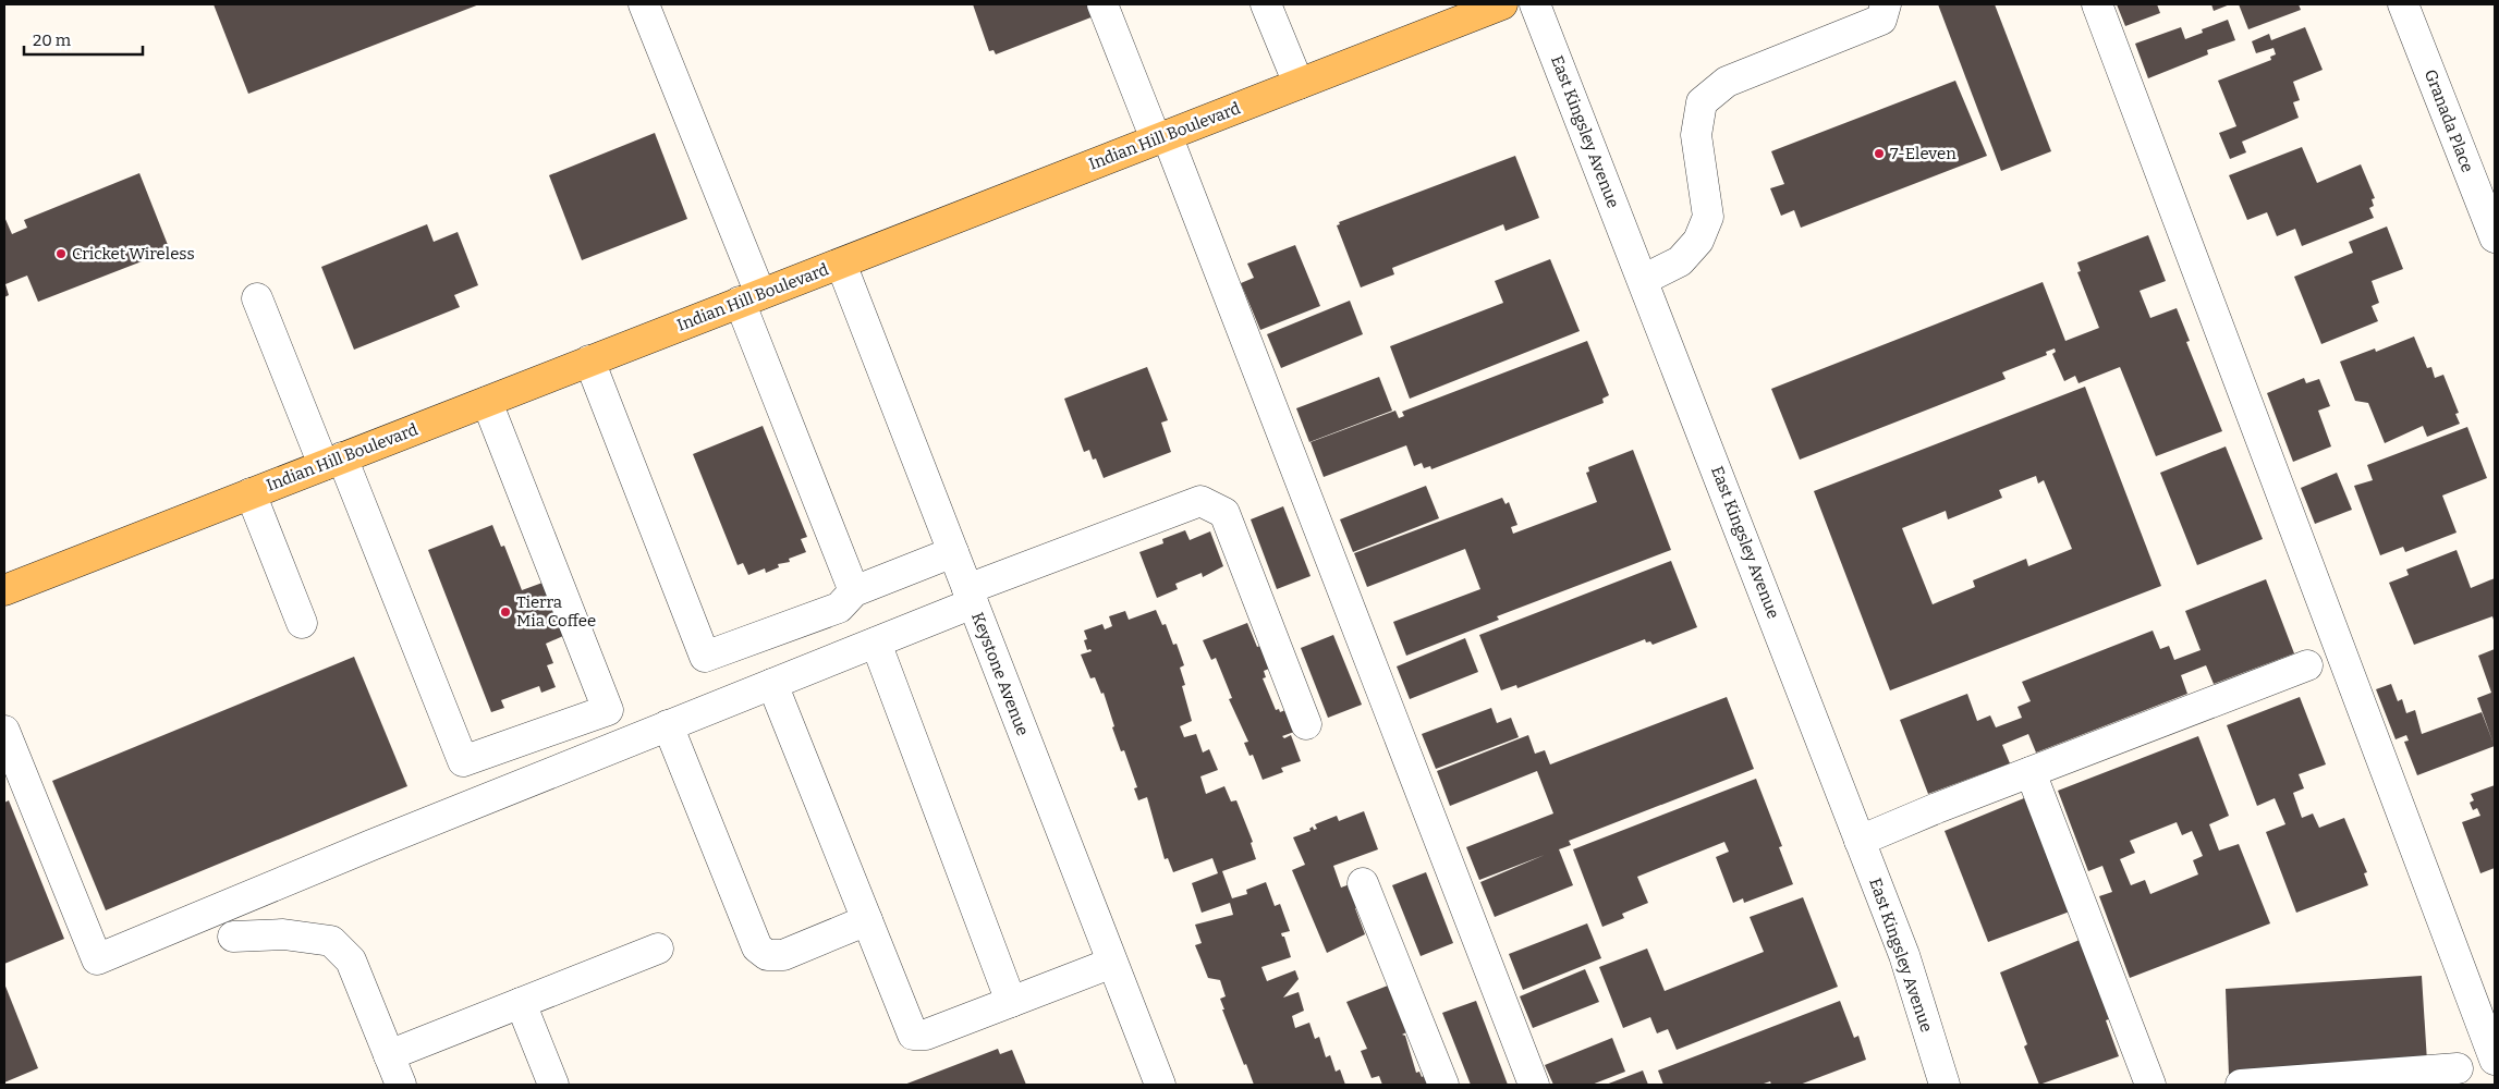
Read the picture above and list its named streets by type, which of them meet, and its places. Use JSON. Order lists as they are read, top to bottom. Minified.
{"streets":{"main road":["Indian Hill Boulevard"],"street":["Granada Place","East Kingsley Avenue","Keystone Avenue"]},"crossings":[["Indian Hill Boulevard","Keystone Avenue"]],"places":["7-Eleven","Cricket Wireless","Tierra Mia Coffee"],"scale_bar":"20 m"}
